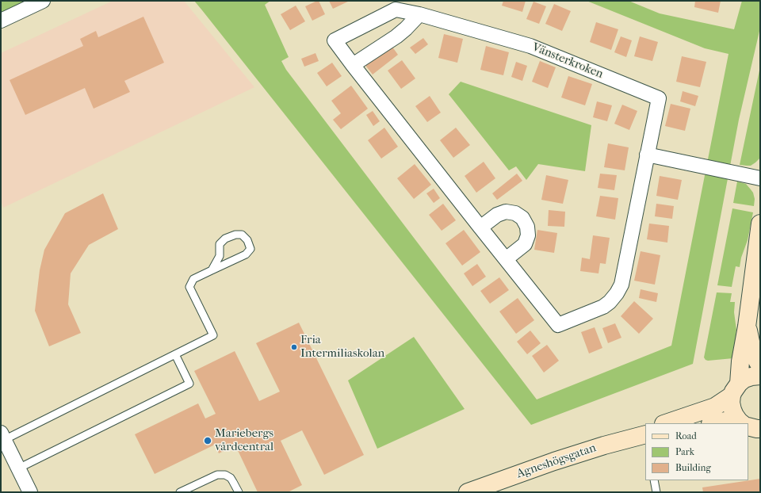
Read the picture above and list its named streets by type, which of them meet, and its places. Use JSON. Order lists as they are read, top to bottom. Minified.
{"streets":{"street":["Vänsterkroken","Agneshögsgatan"]},"places":["Fria Intermiliaskolan","Mariebergs vårdcentral"],"legend":["Road","Park","Building"]}
